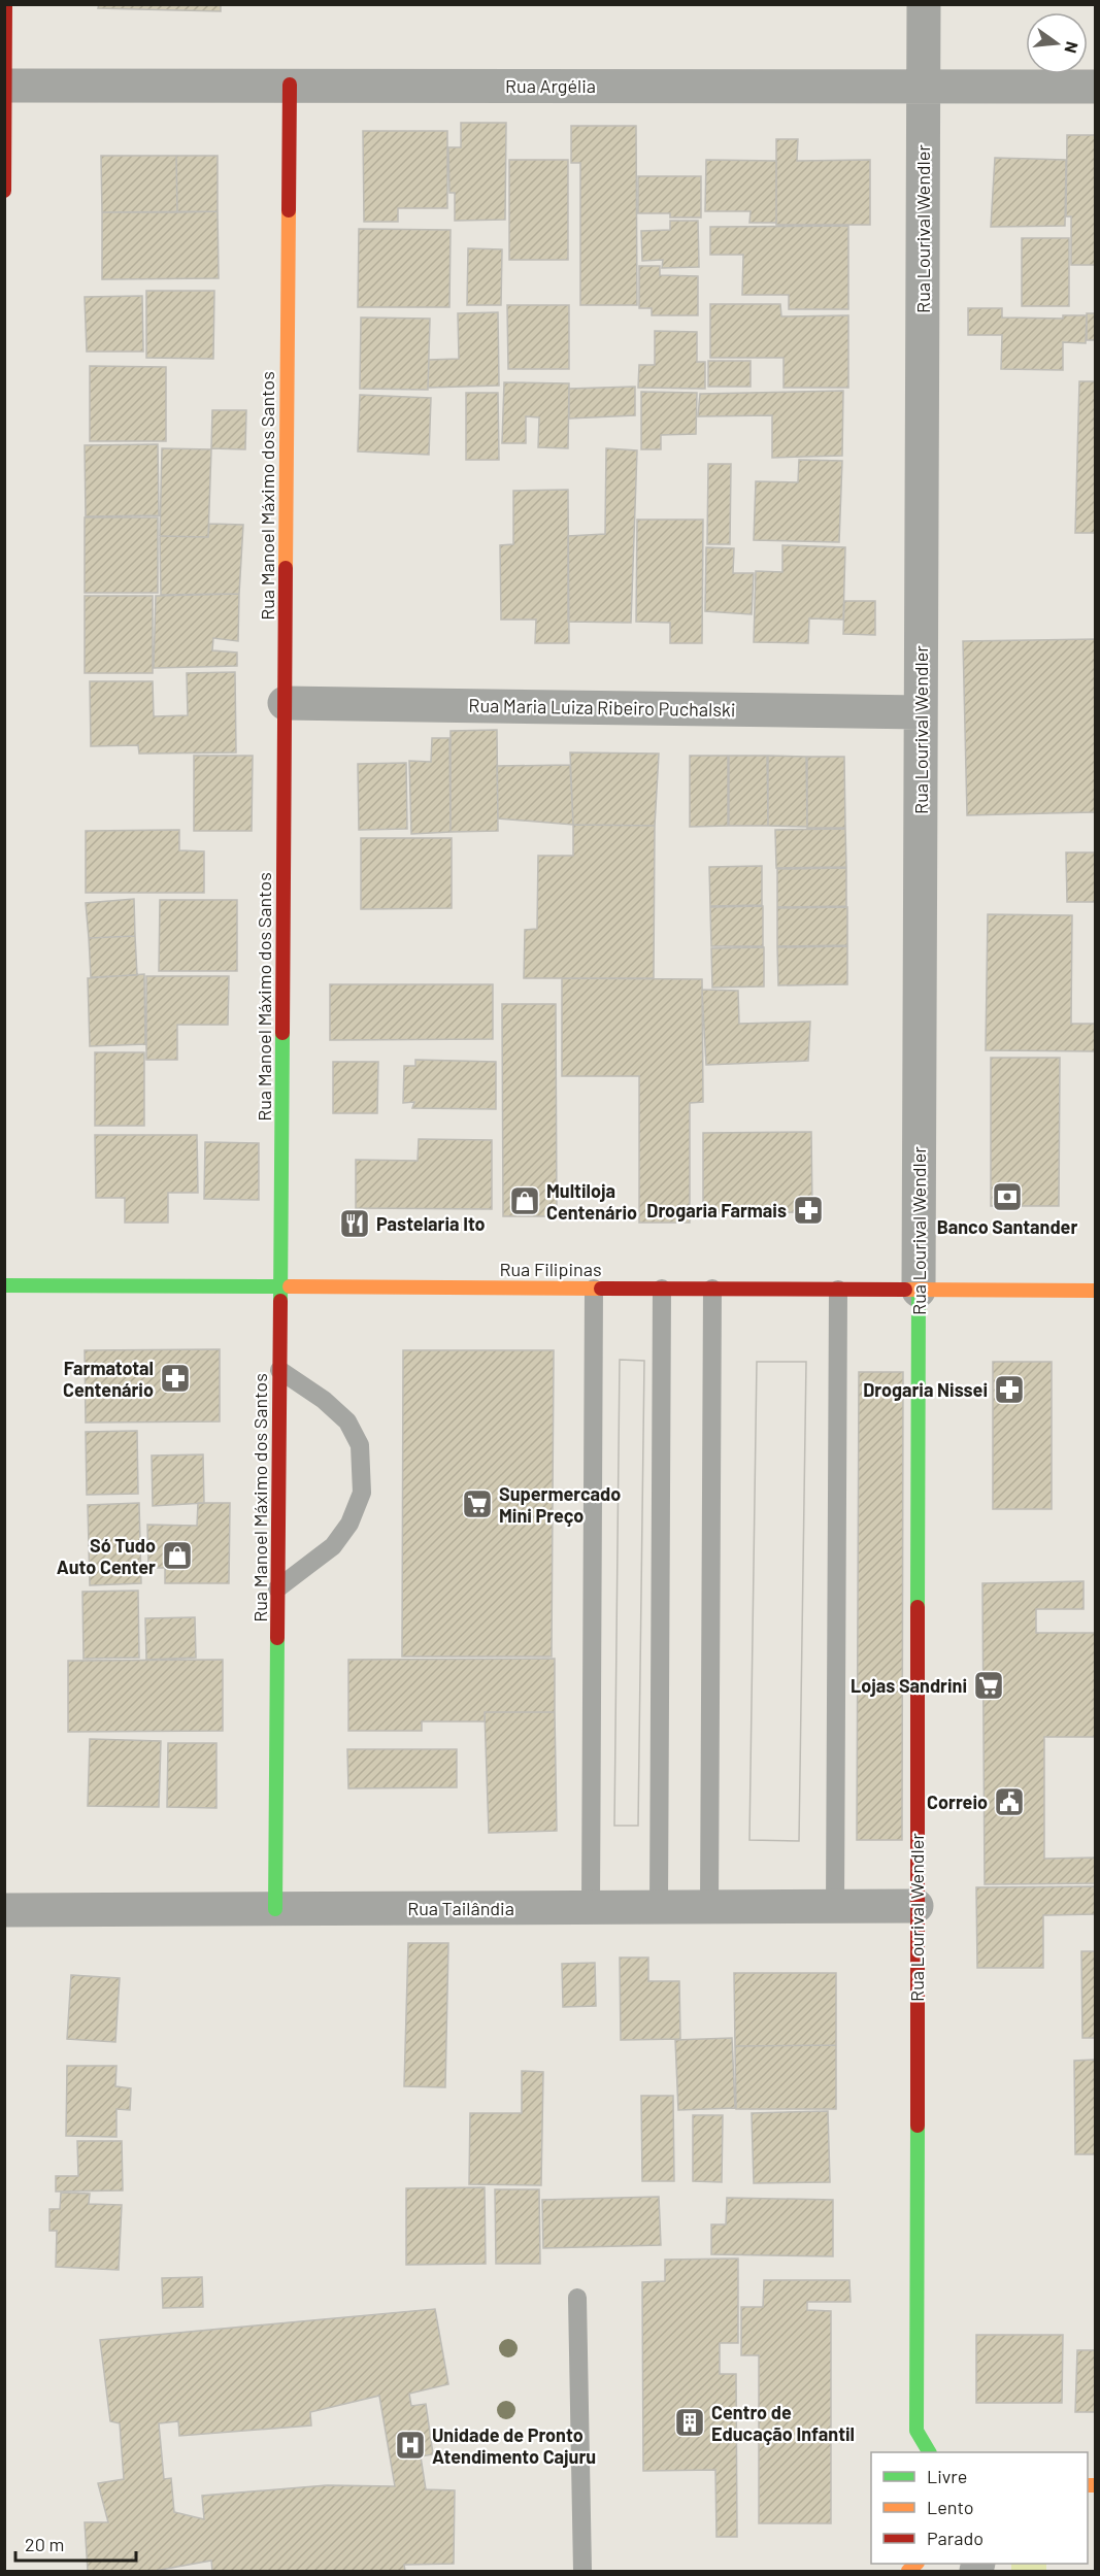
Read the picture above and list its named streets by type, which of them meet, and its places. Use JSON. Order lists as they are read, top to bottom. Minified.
{"streets":{"street":["Rua Argélia","Rua Lourival Wendler","Rua Manoel Máximo dos Santos","Rua Maria Luiza Ribeiro Puchalski","Rua Filipinas","Rua Tailândia"]},"crossings":[["Rua Argélia","Rua Lourival Wendler"],["Rua Argélia","Rua Manoel Máximo dos Santos"],["Rua Lourival Wendler","Rua Maria Luiza Ribeiro Puchalski"],["Rua Lourival Wendler","Rua Filipinas"],["Rua Lourival Wendler","Rua Tailândia"],["Rua Manoel Máximo dos Santos","Rua Maria Luiza Ribeiro Puchalski"],["Rua Manoel Máximo dos Santos","Rua Filipinas"],["Rua Manoel Máximo dos Santos","Rua Tailândia"]],"places":{"bank":["Banco Santander"],"shop":["Multiloja Centenário","Só Tudo Auto Center"],"pharmacy":["Drogaria Farmais","Farmatotal Centenário","Drogaria Nissei"],"restaurant":["Pastelaria Ito"],"supermarket":["Supermercado Mini Preço","Lojas Sandrini"],"public building":["Correio"],"building":["Centro de Educação Infantil"],"hospital":["Unidade de Pronto Atendimento Cajuru"]},"legend":["Livre","Lento","Parado"],"scale_bar":"20 m","north":"right"}
